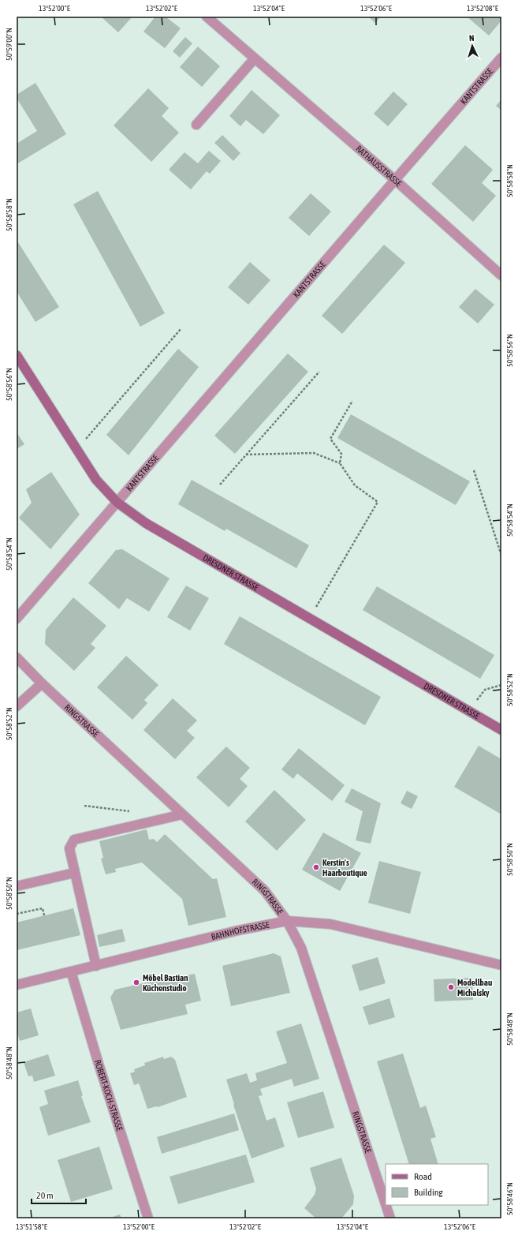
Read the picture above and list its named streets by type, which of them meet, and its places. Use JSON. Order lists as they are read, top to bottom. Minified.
{"streets":{"street":["KANTSTRASSE","RATHAUSSTRASSE","DRESDNER STRASSE","RINGSTRASSE","BAHNHOFSTRASSE","ROBERT-KOCH-STRASSE"]},"crossings":[["KANTSTRASSE","RATHAUSSTRASSE"],["KANTSTRASSE","DRESDNER STRASSE"],["RINGSTRASSE","BAHNHOFSTRASSE"],["BAHNHOFSTRASSE","ROBERT-KOCH-STRASSE"]],"places":["Kerstin's Haarboutique","Möbel Bastian Küchenstudio","Modellbau Michalsky"],"legend":["Road","Building"],"scale_bar":"20 m","north":"top","coordinates":["13°52'00\"E","13°52'02\"E","13°52'04\"E","13°52'06\"E","13°52'08\"E","50°59'00\"N","50°58'58\"N","50°58'56\"N","50°58'54\"N","50°58'52\"N","50°58'50\"N","50°58'48\"N","50°58'46\"N","13°51'58\"E"]}
